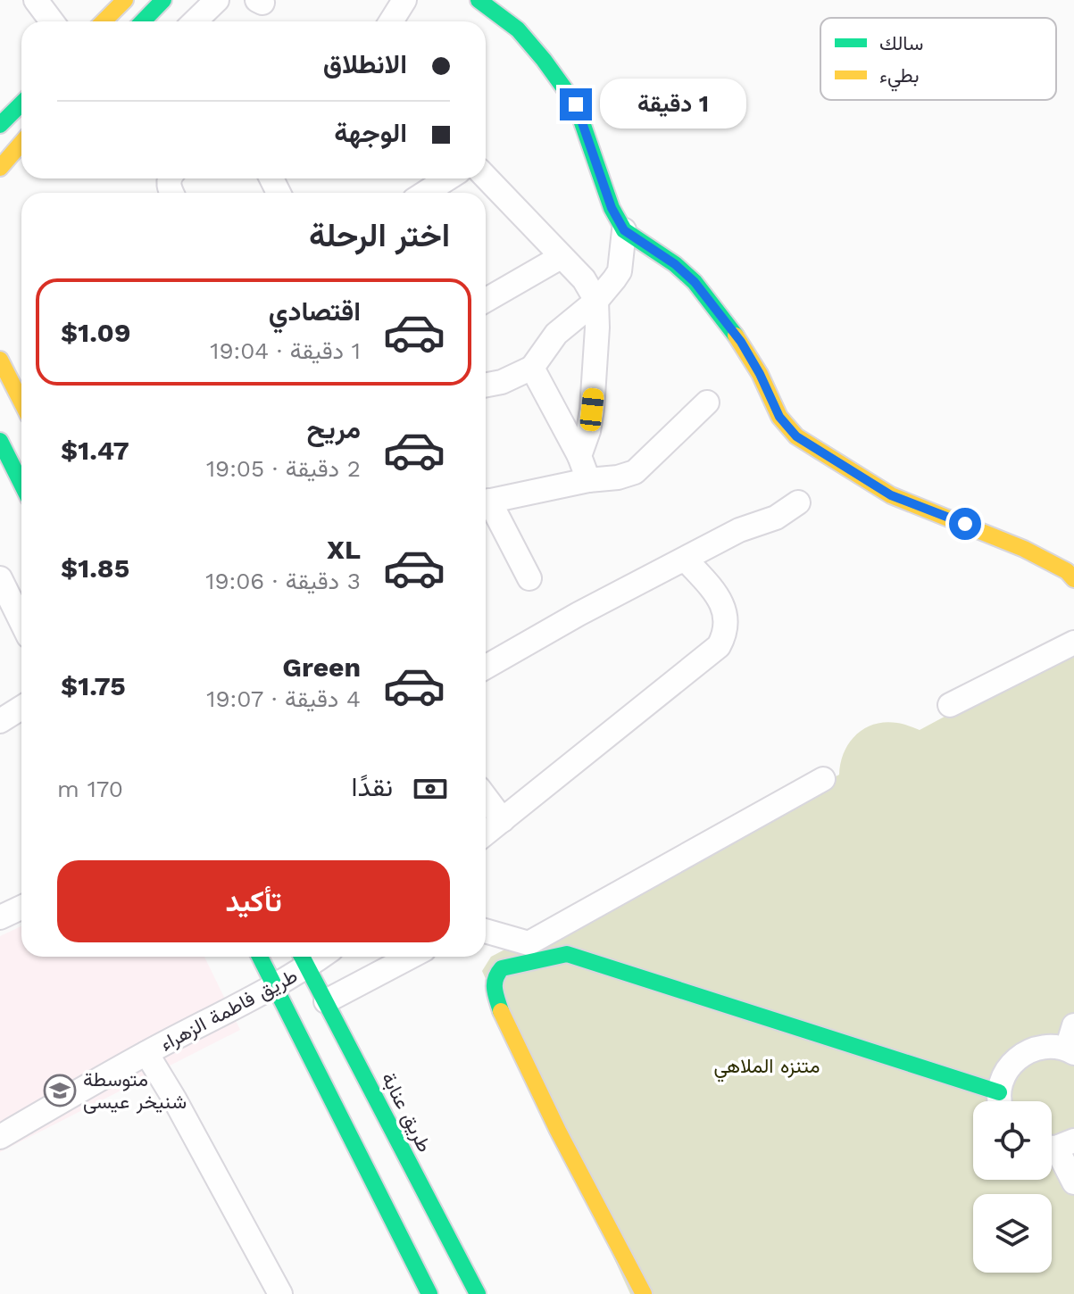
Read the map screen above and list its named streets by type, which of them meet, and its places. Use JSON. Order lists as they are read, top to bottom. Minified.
{"streets":{"main road":["طريق عنابة"],"street":["طريق فاطمة الزهراء"]},"crossings":[["طريق فاطمة الزهراء","طريق عنابة"]],"parks":["متنزه الملاهي"],"places":{"school or university":["متوسطة شنيخر عيسى"]},"legend":["سالك","بطيء"],"page":{"banner":["الانطلاق","الوجهة"],"bubble":"1 دقيقة","heading":"اختر الرحلة","list":[{"name":"اقتصادي","note":"1 دقيقة · 19:04","value":"$1.09"},{"name":"مريح","note":"2 دقيقة · 19:05","value":"$1.47"},{"name":"XL","note":"3 دقيقة · 19:06","value":"$1.85"},{"name":"Green","note":"4 دقيقة · 19:07","value":"$1.75"}],"pay":["نقدًا","170 m"],"buttons":"تأكيد"}}
